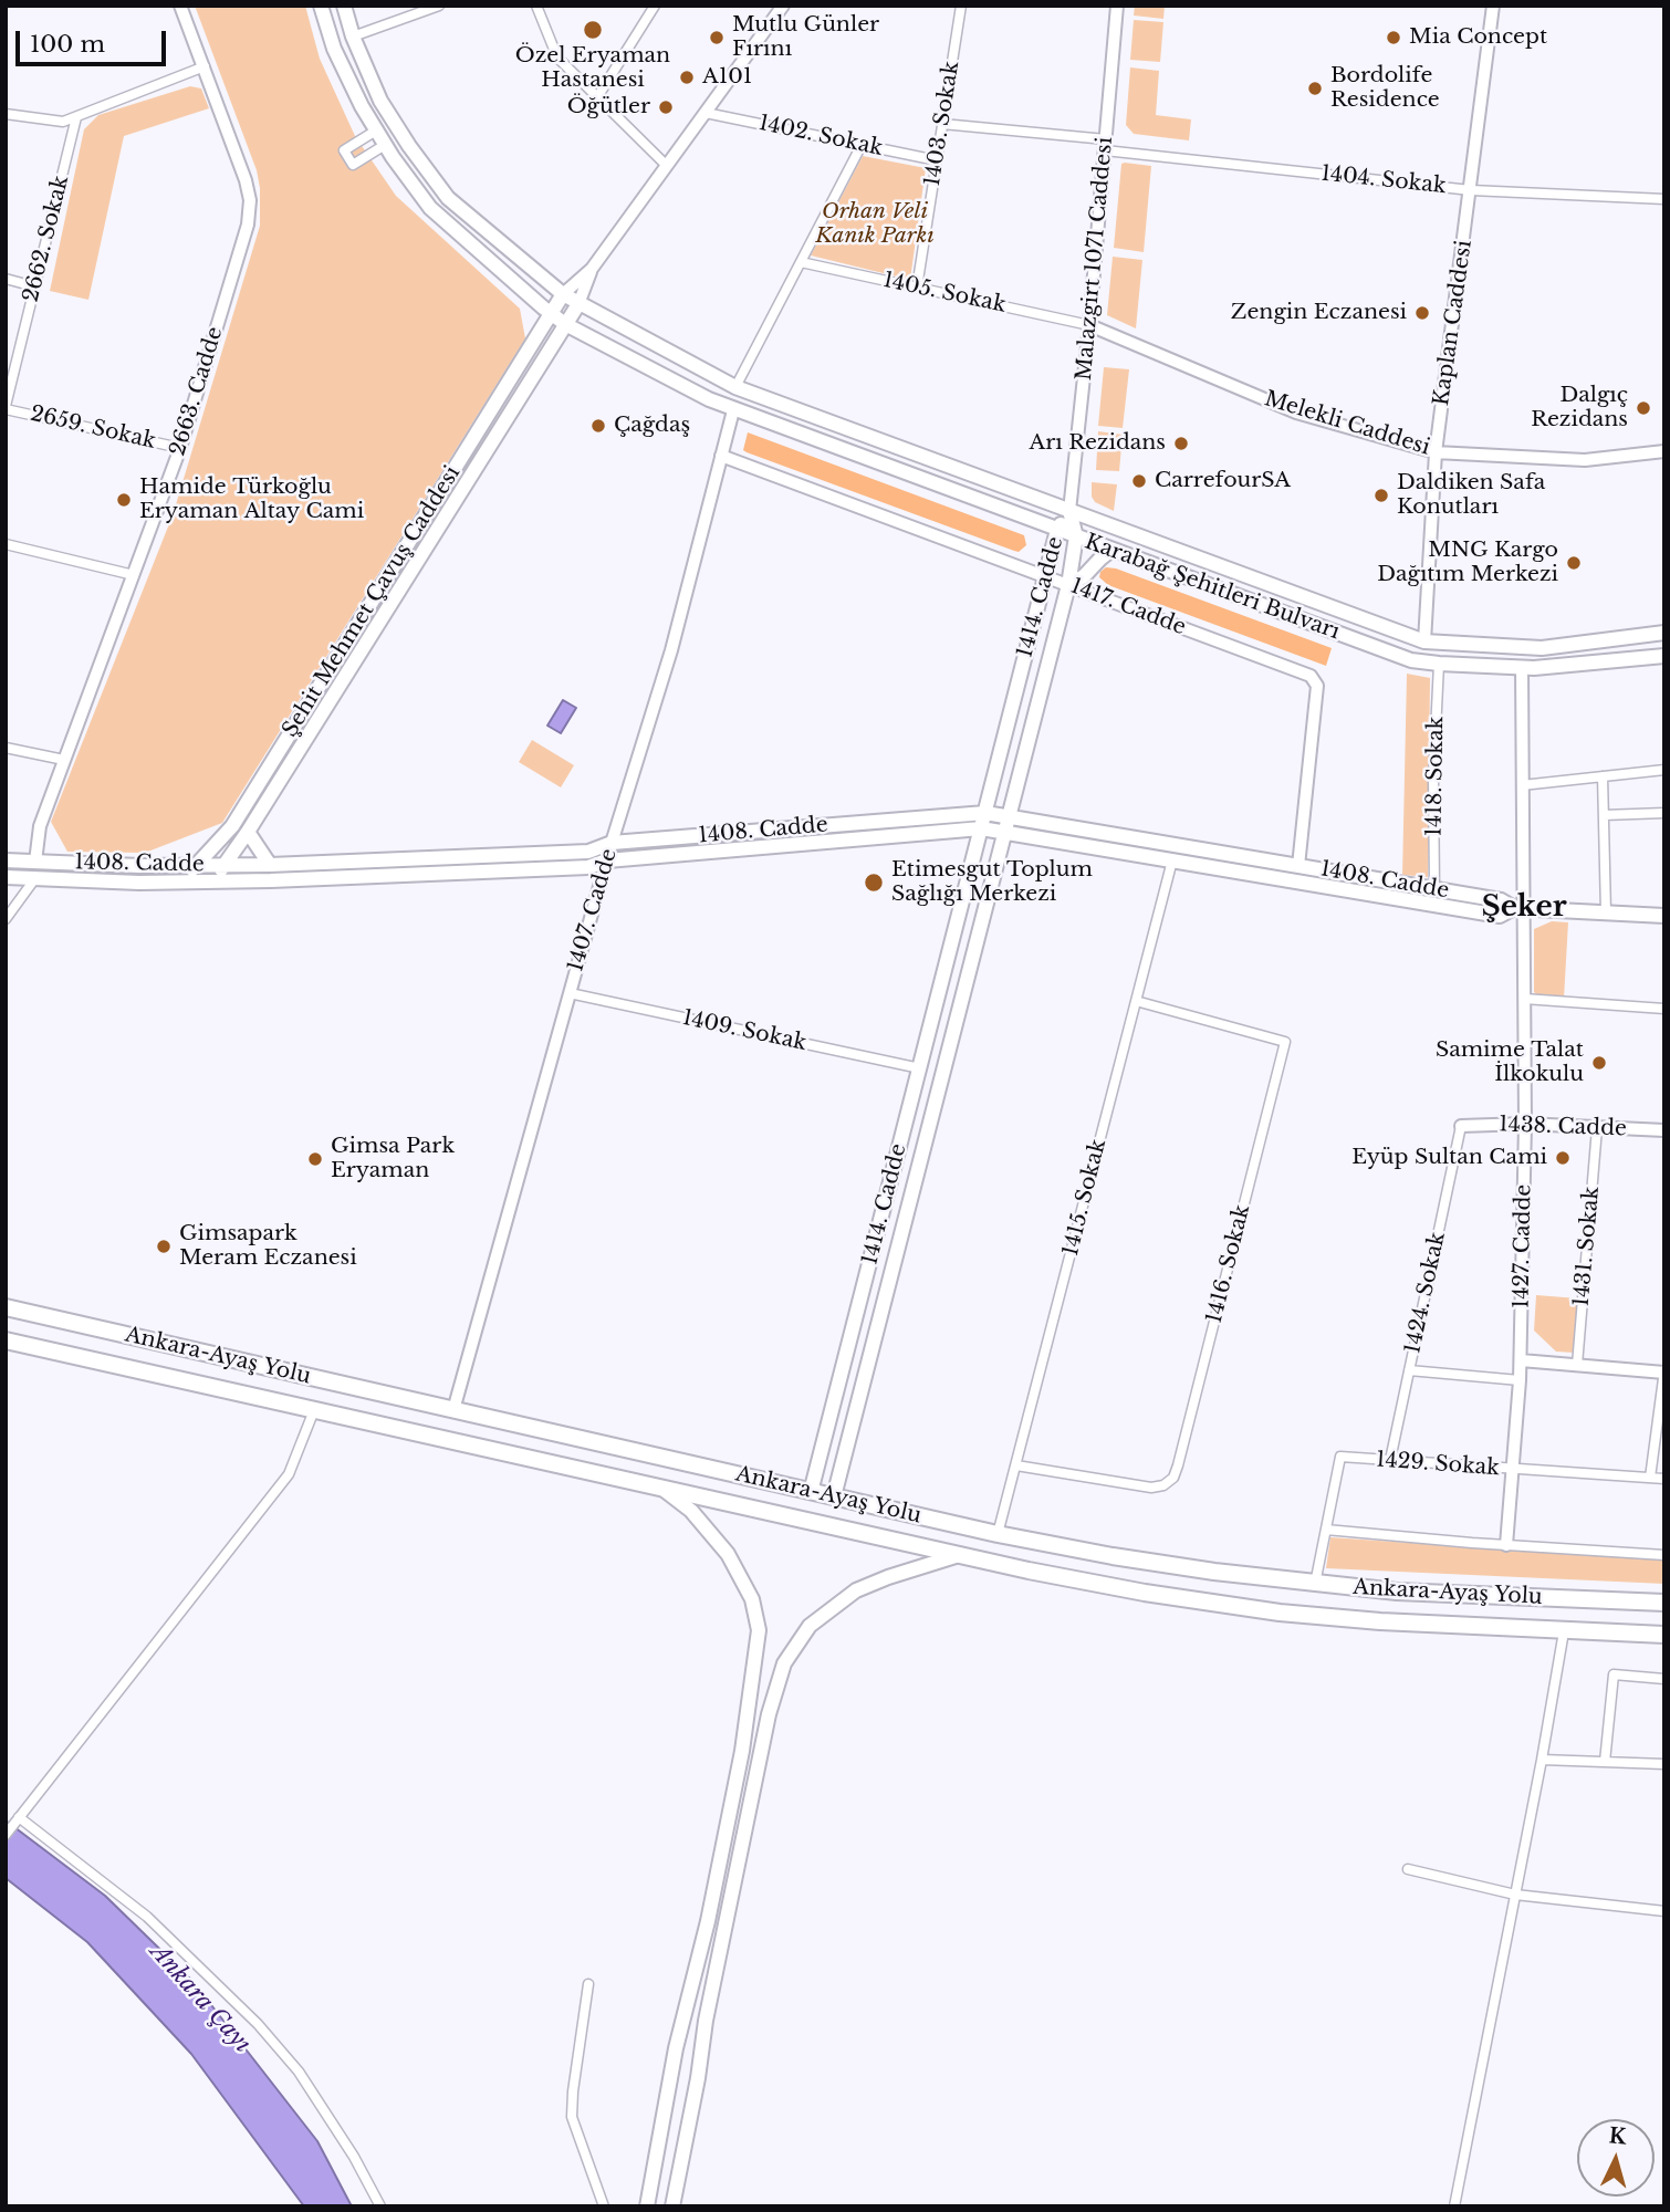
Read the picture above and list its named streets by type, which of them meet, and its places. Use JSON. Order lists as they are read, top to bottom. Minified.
{"streets":{"highway":["Ankara-Ayaş Yolu"],"main road":["Karabağ Şehitleri Bulvarı","1414. Cadde","Şehit Mehmet Çavuş Caddesi","1408. Cadde"],"street":["1403. Sokak","1402. Sokak","1404. Sokak","2662. Sokak","Malazgirt 1071 Caddesi","1405. Sokak","Kaplan Caddesi","2663. Cadde","Melekli Caddesi","2659. Sokak","1417. Cadde","1418. Sokak","1407. Cadde","1409. Sokak","1438. Cadde","1415. Sokak","1427. Cadde","1431. Sokak","1416. Sokak","1424. Sokak","1429. Sokak"]},"crossings":[["1403. Sokak","1402. Sokak"],["1403. Sokak","1404. Sokak"],["1403. Sokak","1405. Sokak"],["1404. Sokak","Malazgirt 1071 Caddesi"],["1404. Sokak","Kaplan Caddesi"],["2662. Sokak","2659. Sokak"],["Malazgirt 1071 Caddesi","1405. Sokak"],["Malazgirt 1071 Caddesi","Melekli Caddesi"],["Malazgirt 1071 Caddesi","Karabağ Şehitleri Bulvarı"],["Malazgirt 1071 Caddesi","1414. Cadde"],["1405. Sokak","Melekli Caddesi"],["Kaplan Caddesi","Melekli Caddesi"],["Kaplan Caddesi","Karabağ Şehitleri Bulvarı"],["2663. Cadde","2659. Sokak"],["2663. Cadde","1408. Cadde"],["Karabağ Şehitleri Bulvarı","1414. Cadde"],["Karabağ Şehitleri Bulvarı","Şehit Mehmet Çavuş Caddesi"],["Karabağ Şehitleri Bulvarı","1418. Sokak"],["Karabağ Şehitleri Bulvarı","1407. Cadde"],["Karabağ Şehitleri Bulvarı","1427. Cadde"],["1414. Cadde","1417. Cadde"],["1414. Cadde","1408. Cadde"],["1414. Cadde","1409. Sokak"],["1414. Cadde","Ankara-Ayaş Yolu"],["Şehit Mehmet Çavuş Caddesi","1408. Cadde"],["1417. Cadde","1408. Cadde"],["1417. Cadde","1407. Cadde"],["1418. Sokak","1408. Cadde"],["1408. Cadde","1407. Cadde"],["1408. Cadde","1415. Sokak"],["1408. Cadde","1427. Cadde"],["1407. Cadde","1409. Sokak"],["1407. Cadde","Ankara-Ayaş Yolu"],["1438. Cadde","1427. Cadde"],["1438. Cadde","1431. Sokak"],["1438. Cadde","1424. Sokak"],["1415. Sokak","1416. Sokak"],["1415. Sokak","Ankara-Ayaş Yolu"],["1427. Cadde","1429. Sokak"],["1424. Sokak","1429. Sokak"],["Ankara-Ayaş Yolu","1429. Sokak"]],"districts":["Şeker"],"water":["Ankara Çayı"],"parks":["Orhan Veli Kanık Parkı"],"places":["Özel Eryaman Hastanesi","Mutlu Günler Fırını","Mia Concept","A101","Bordolife Residence","Öğütler","Zengin Eczanesi","Dalgıç Rezidans","Çağdaş","Arı Rezidans","CarrefourSA","Daldiken Safa Konutları","Hamide Türkoğlu Eryaman Altay Cami","MNG Kargo Dağıtım Merkezi","Etimesgut Toplum Sağlığı Merkezi","Samime Talat İlkokulu","Eyüp Sultan Cami","Gimsa Park Eryaman","Gimsapark Meram Eczanesi"],"scale_bar":"100 m","north":"top"}
